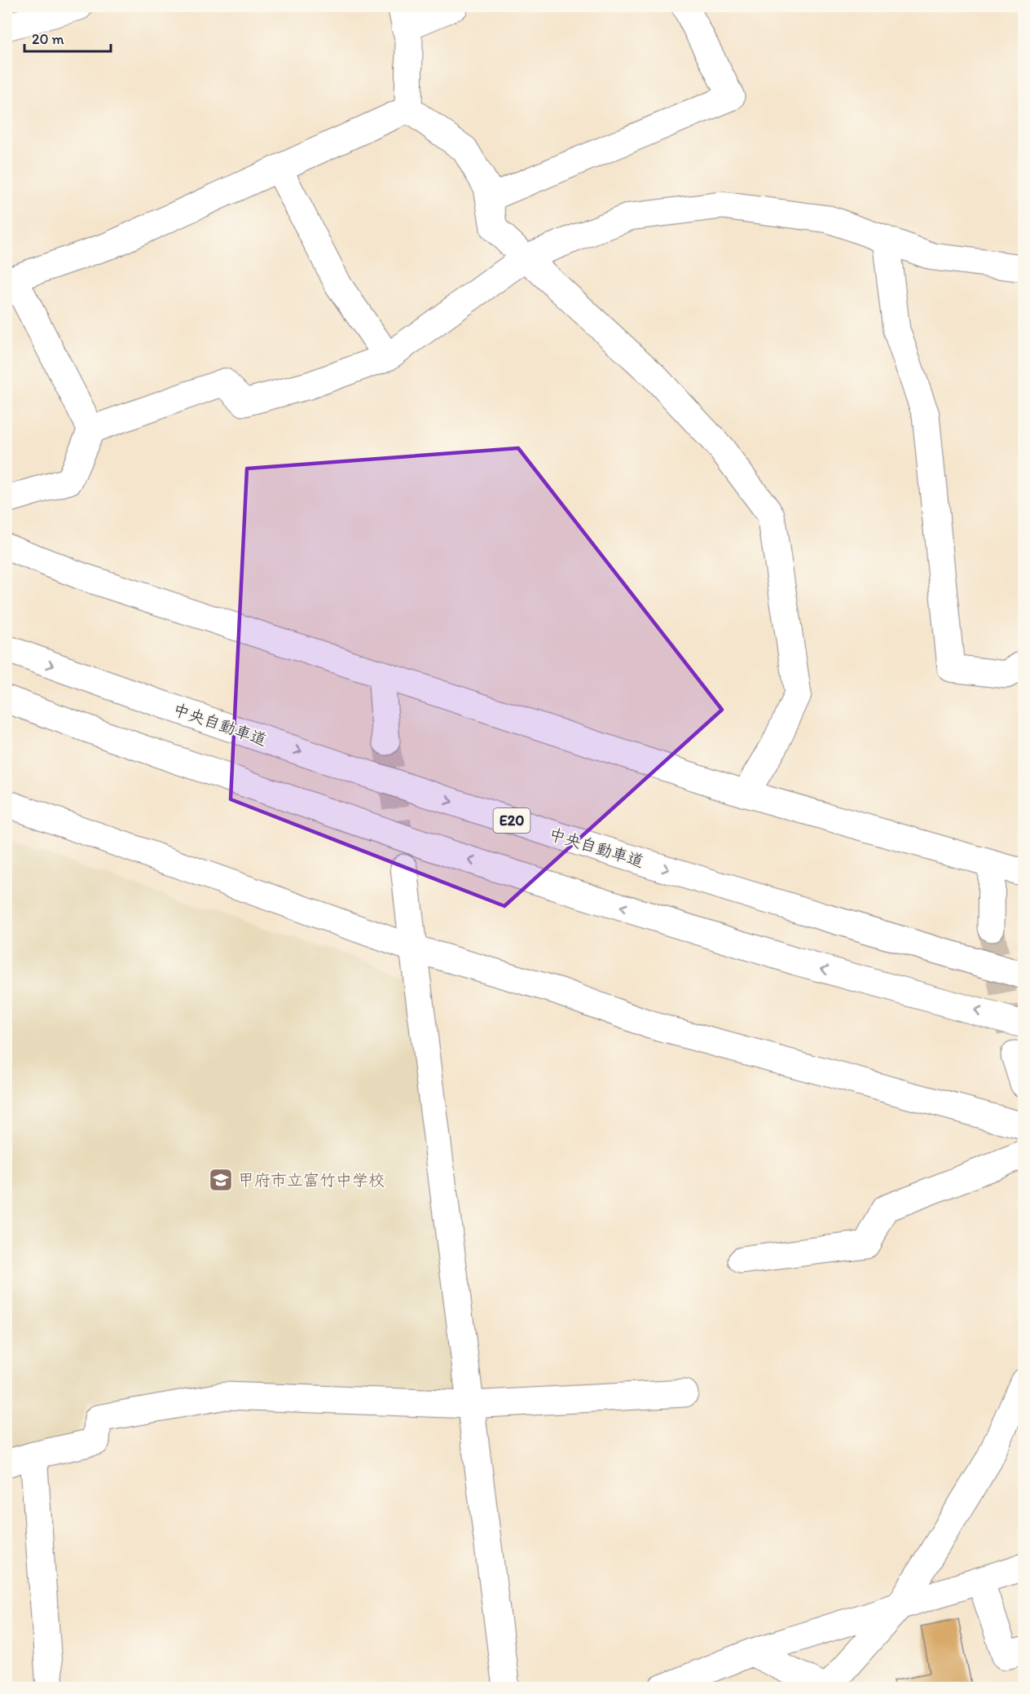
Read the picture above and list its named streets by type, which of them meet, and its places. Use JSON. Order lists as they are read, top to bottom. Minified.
{"streets":{"main road":["中央自動車道","E20"]},"places":{"school or university":["甲府市立富竹中学校"]},"scale_bar":"20 m"}
